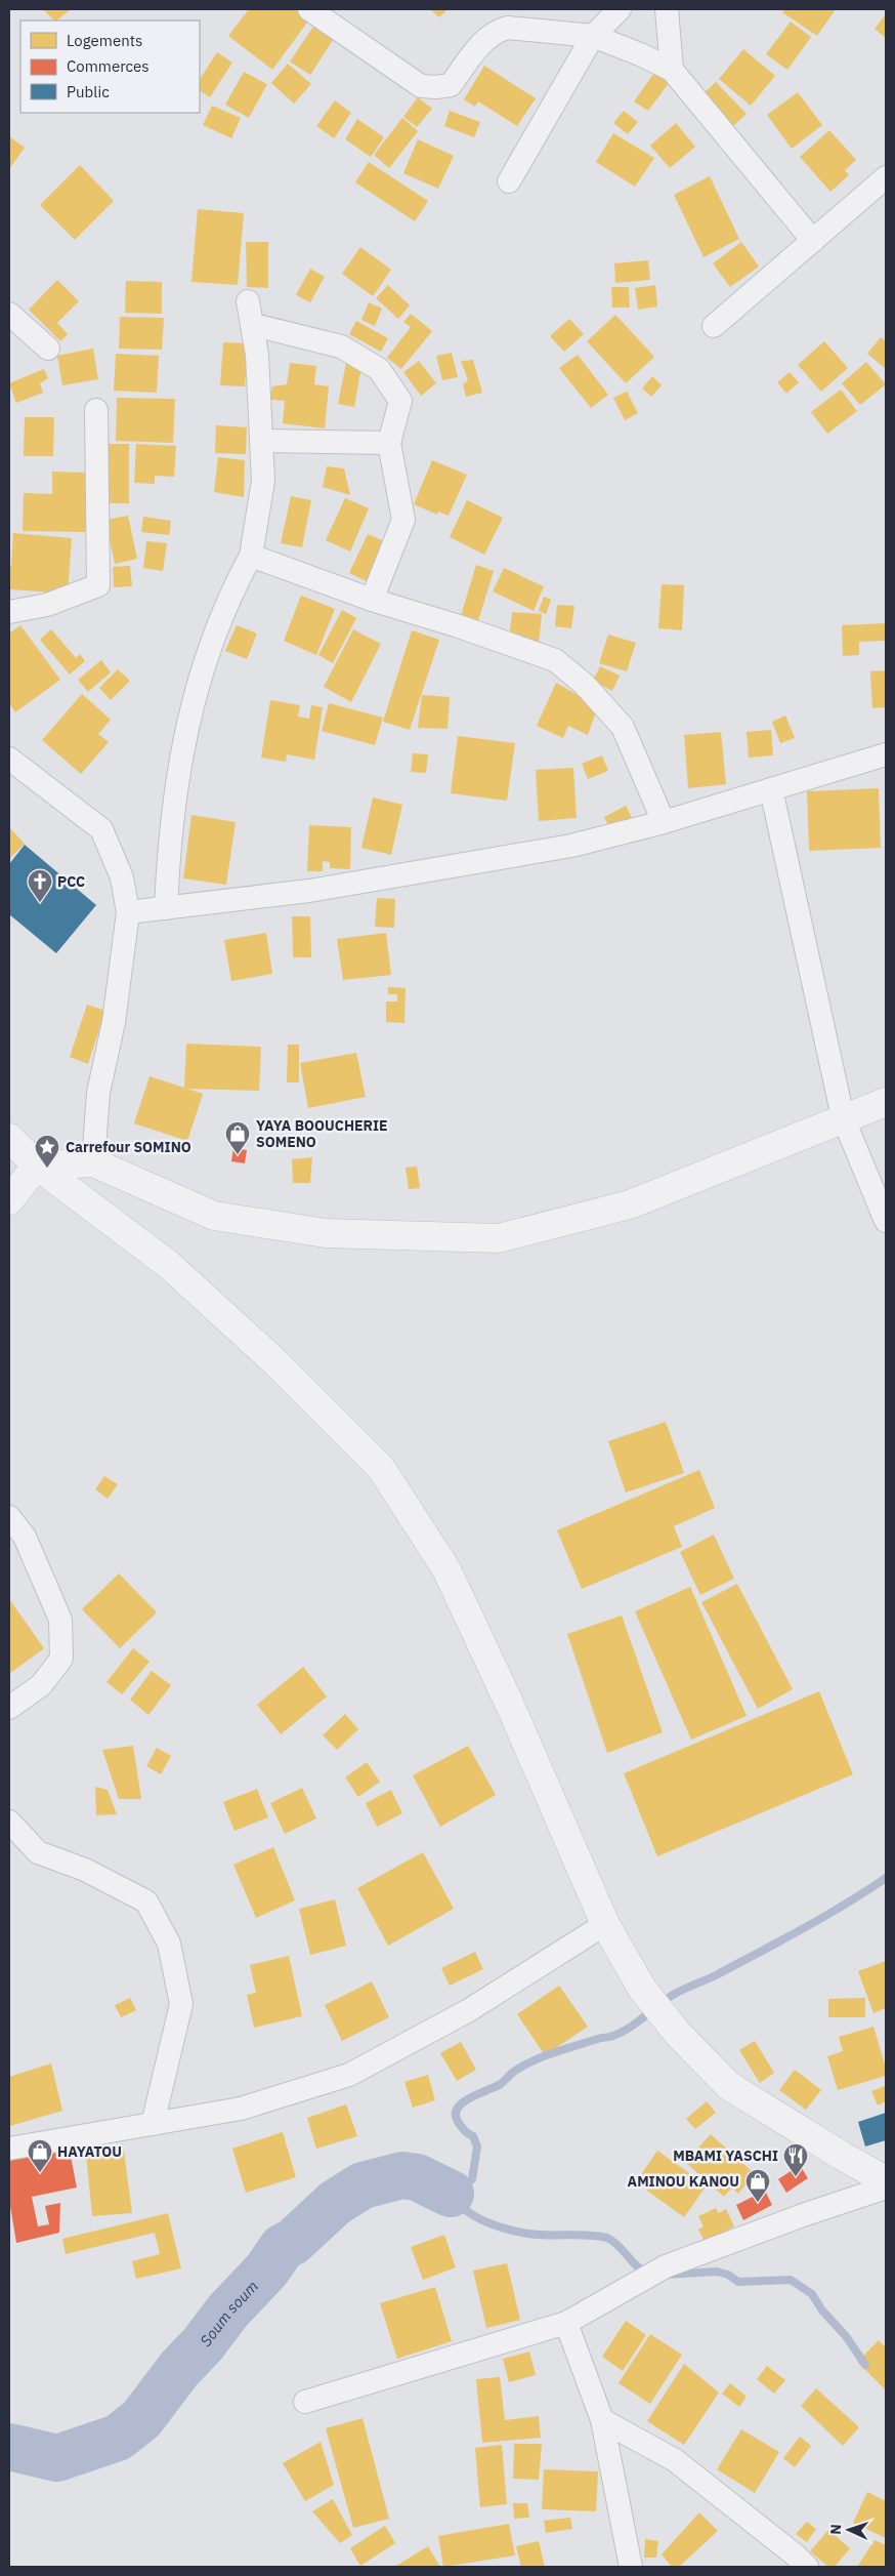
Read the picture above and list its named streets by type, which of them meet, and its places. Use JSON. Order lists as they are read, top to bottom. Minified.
{"water":["Soum soum"],"places":{"church":["PCC"],"shop":["YAYA BOOUCHERIE SOMENO","HAYATOU","AMINOU KANOU"],"place":["Carrefour SOMINO"],"restaurant":["MBAMI YASCHI"]},"legend":["Logements","Commerces","Public"],"north":"left"}
